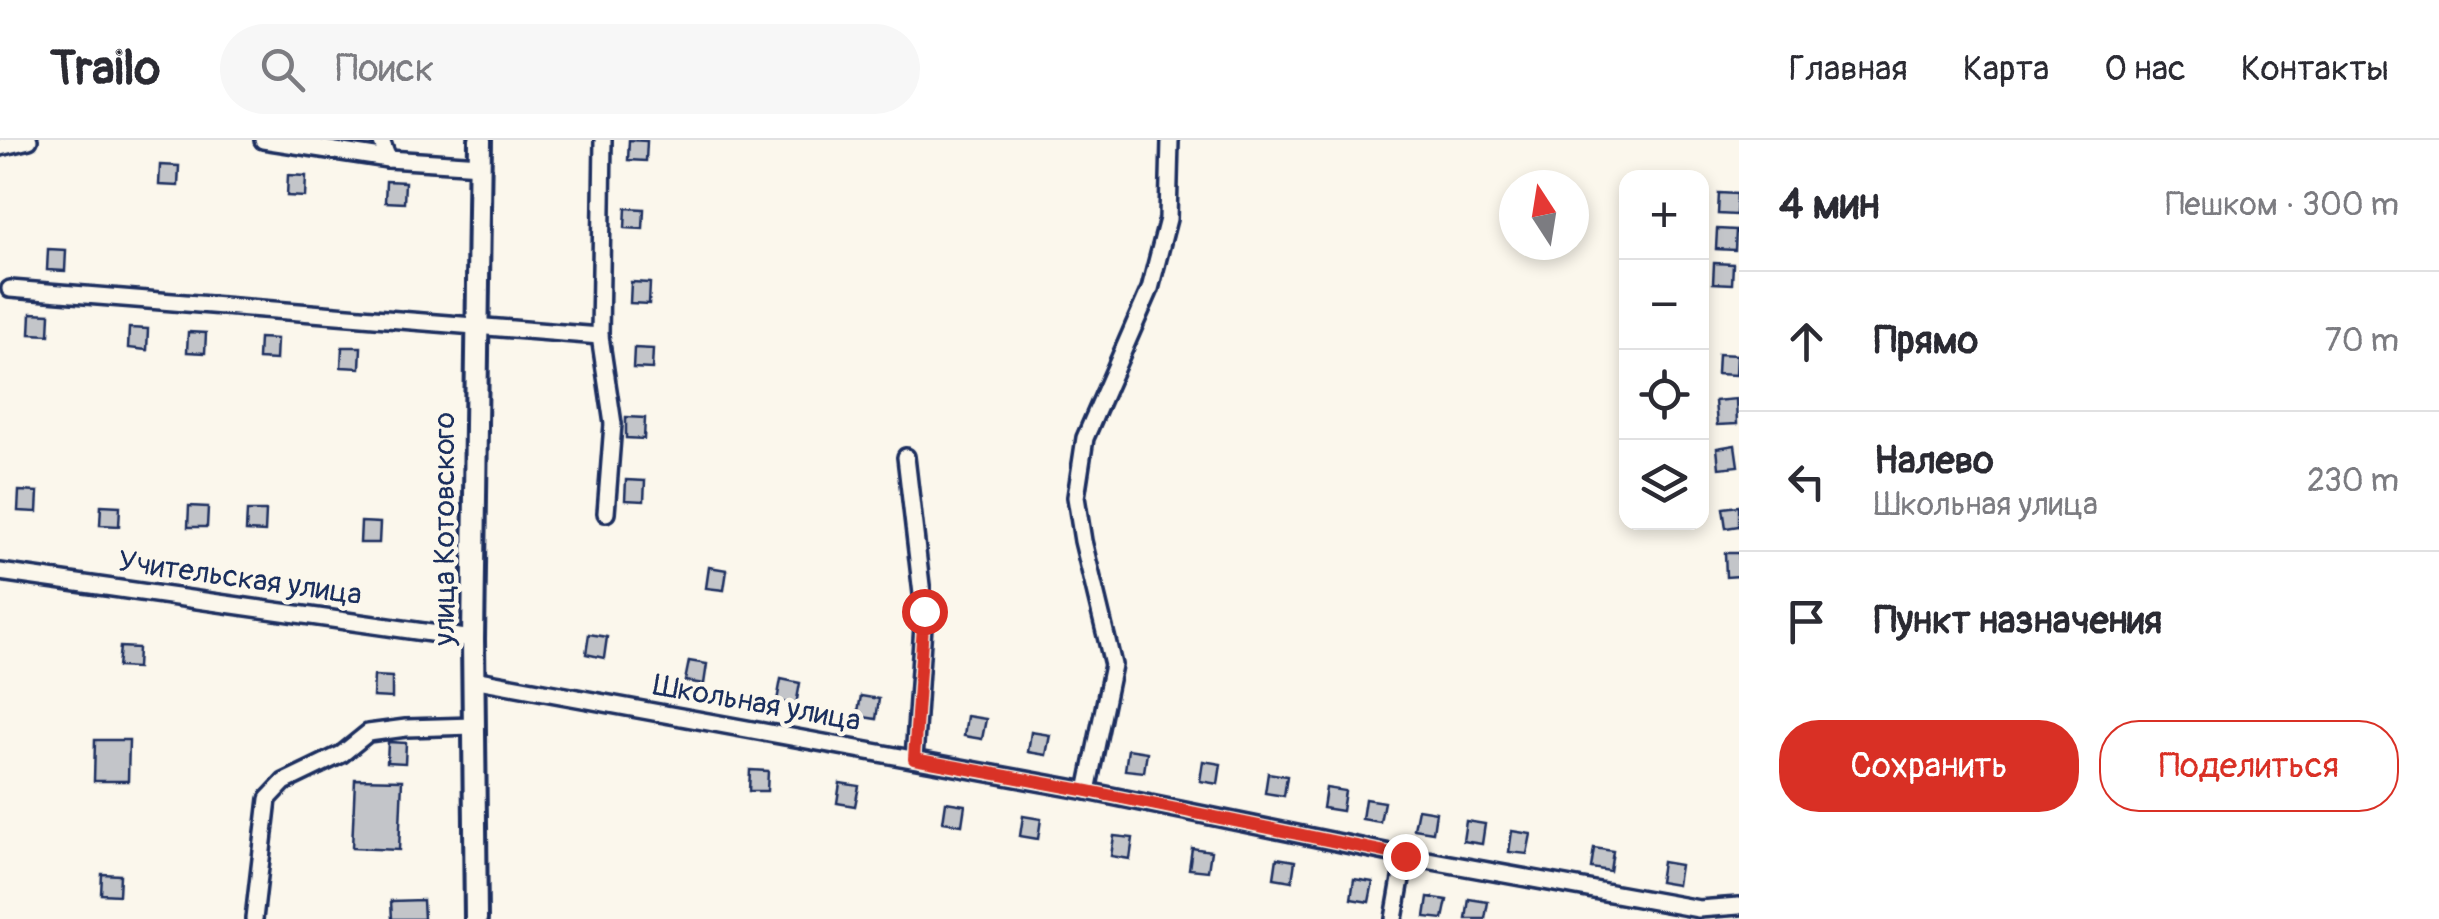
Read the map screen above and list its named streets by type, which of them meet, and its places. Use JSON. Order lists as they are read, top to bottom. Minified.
{"streets":{"main road":["улица Котовского"],"street":["Учительская улица","Школьная улица"]},"crossings":[["улица Котовского","Учительская улица"],["улица Котовского","Школьная улица"]],"north":"top","page":{"header":"Trailo","search":"Поиск","nav":["Главная","Карта","О нас","Контакты"],"heading":["4 мин","Пешком · 300 m"],"map_buttons":["+","−"],"list":[["Прямо","70 m"],["Налево","Школьная улица","230 m"],"Пункт назначения"],"buttons":["Сохранить","Поделиться"]}}
